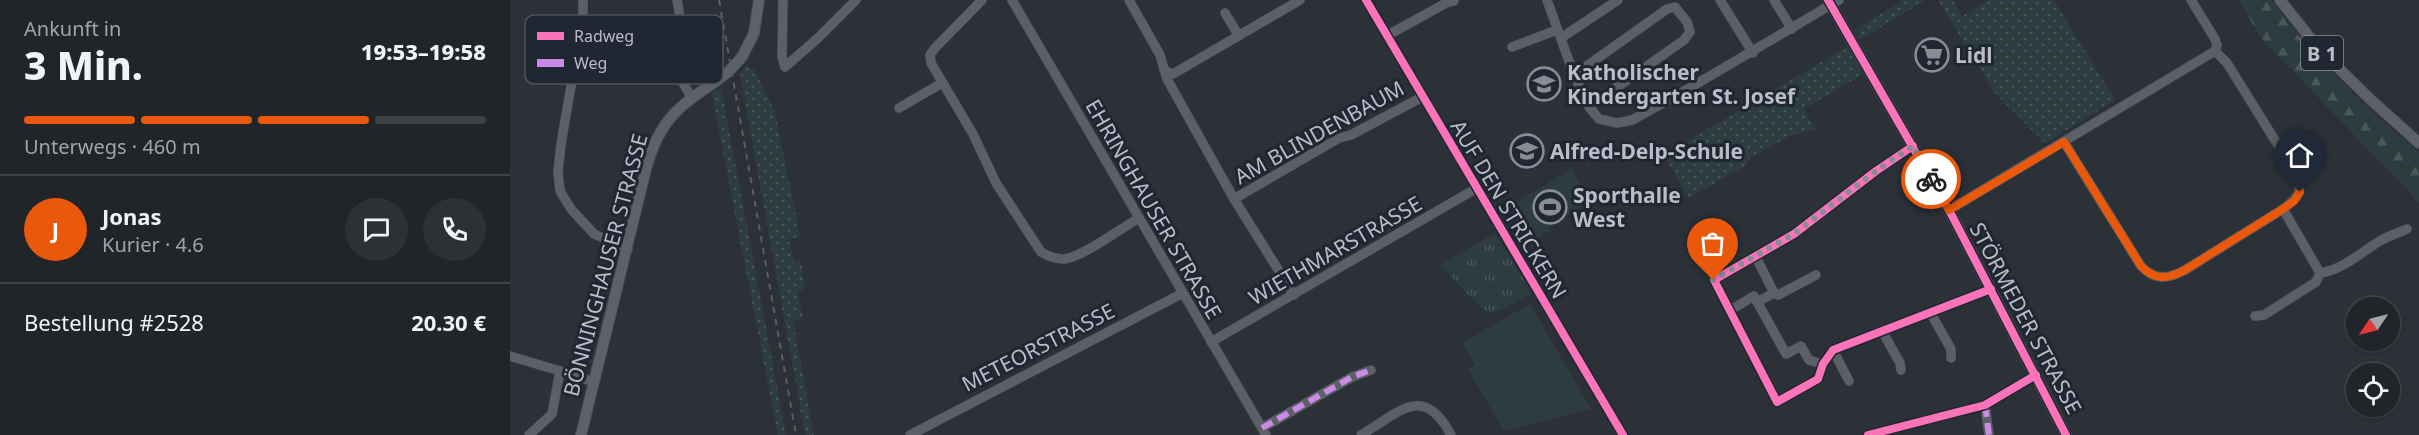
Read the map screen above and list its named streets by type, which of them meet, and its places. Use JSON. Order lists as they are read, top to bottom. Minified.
{"streets":{"main road":["B 1","BÖNNINGHAUSER STRASSE","STÖRMEDER STRASSE"],"street":["AM BLINDENBAUM","EHRINGHAUSER STRASSE","AUF DEN STRICKERN","WIETHMARSTRASSE","METEORSTRASSE"]},"crossings":[["AM BLINDENBAUM","AUF DEN STRICKERN"],["EHRINGHAUSER STRASSE","WIETHMARSTRASSE"],["EHRINGHAUSER STRASSE","METEORSTRASSE"],["AUF DEN STRICKERN","WIETHMARSTRASSE"]],"places":{"supermarket":["Lidl"],"school or university":["Katholischer Kindergarten St. Josef","Alfred-Delp-Schule"],"sports":["Sporthalle West"]},"legend":["Radweg","Weg"],"north":"bottom left","page":{"heading":["3 Min.","Ankunft in","19:53–19:58"],"panel":["Jonas","Kurier · 4.6","Bestellung #2528","20.30 €"],"bar":"Unterwegs · 460 m","round":"J"}}
